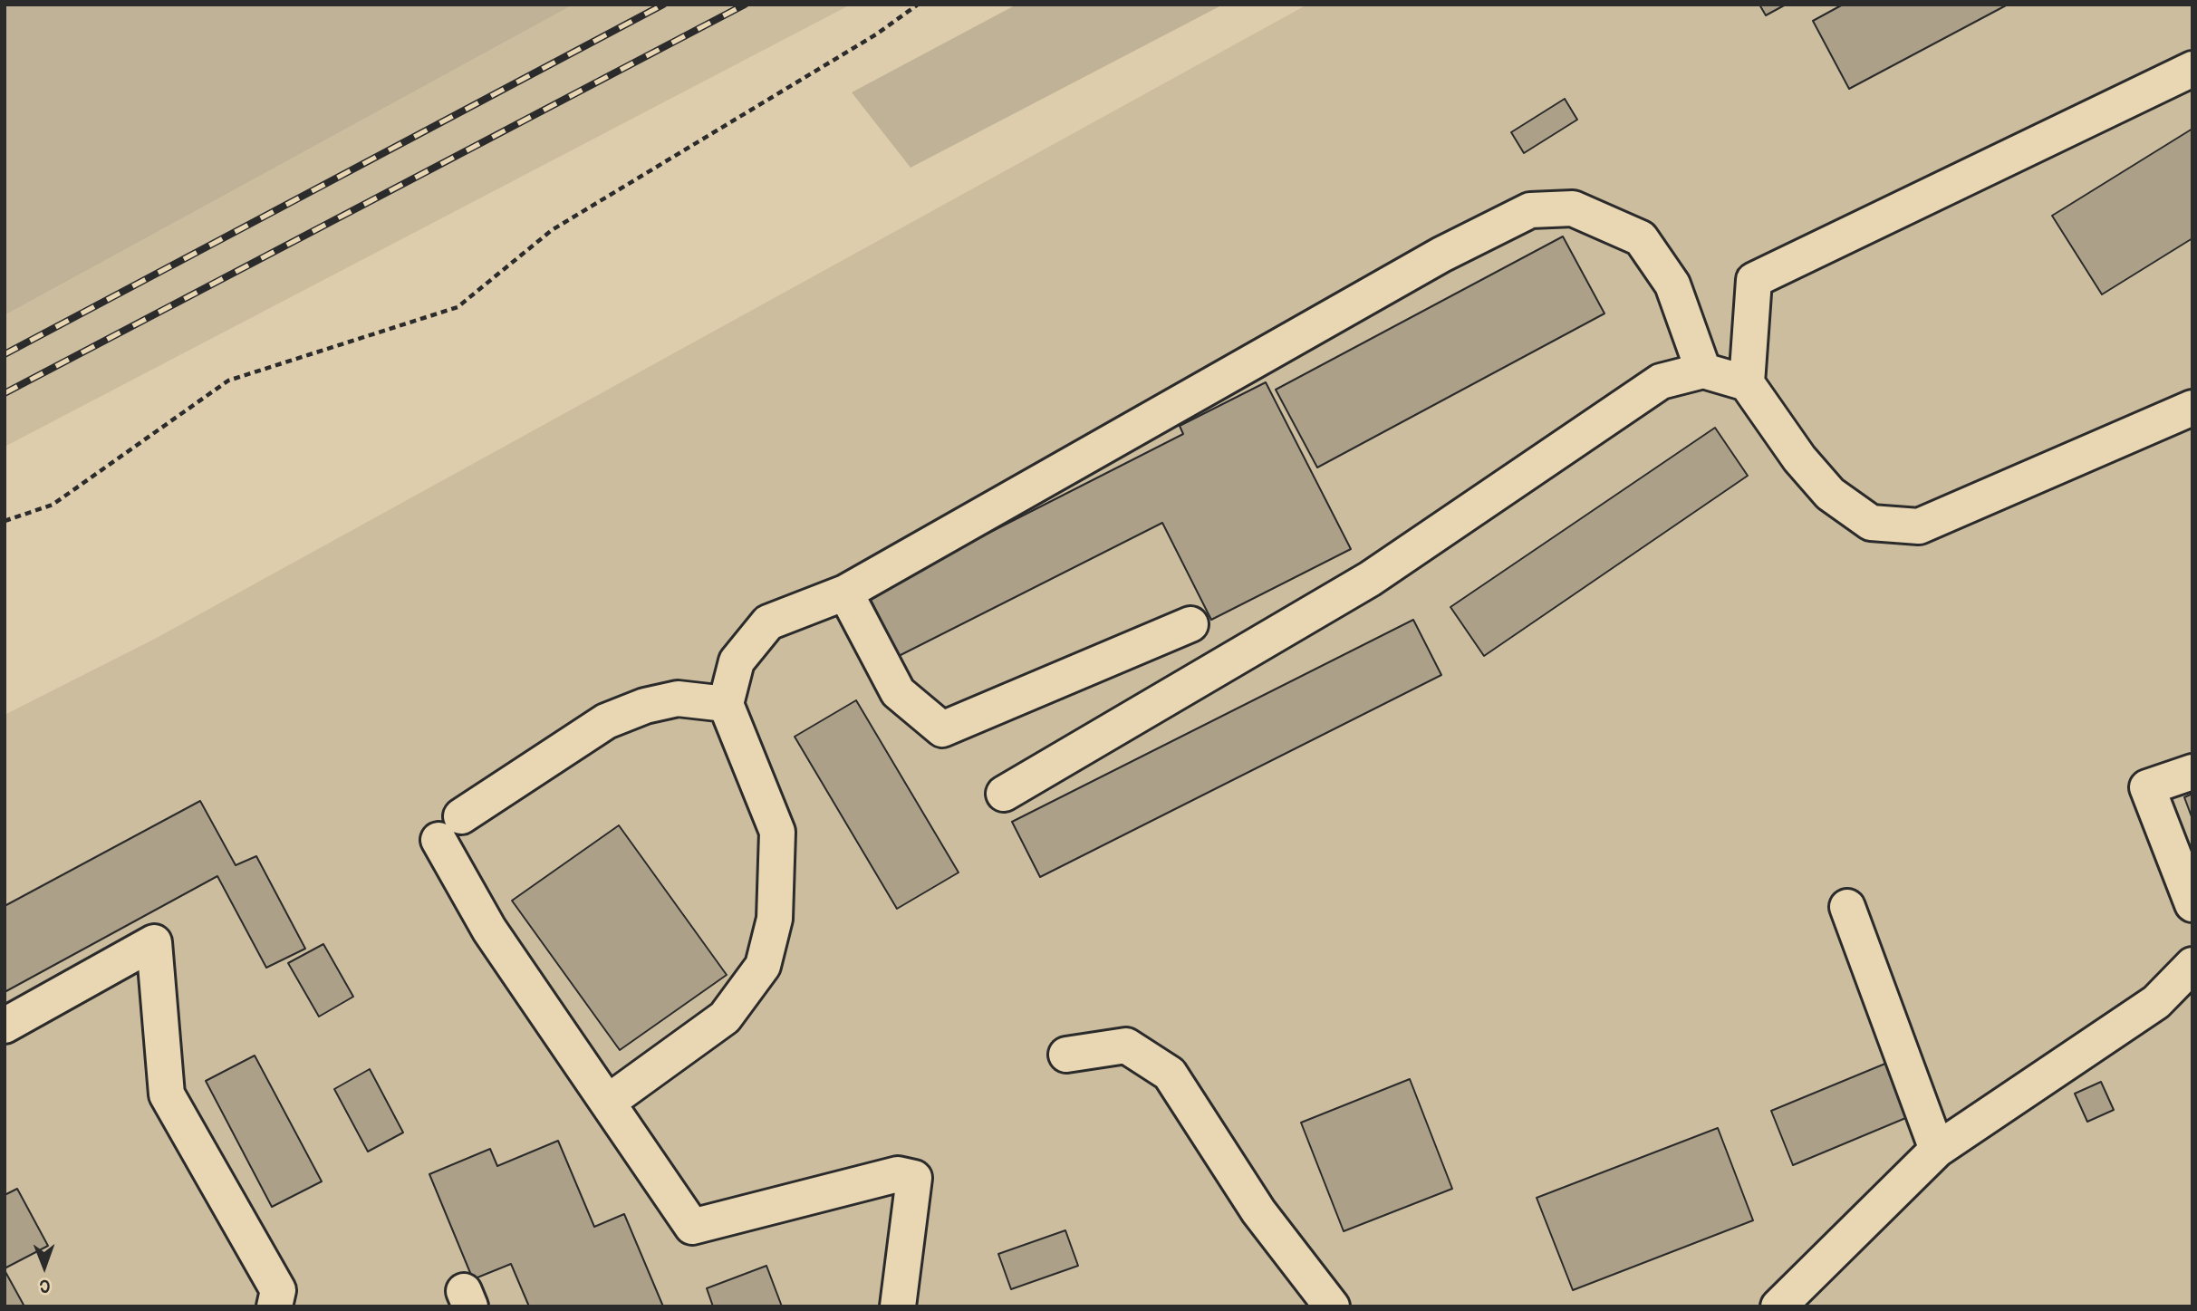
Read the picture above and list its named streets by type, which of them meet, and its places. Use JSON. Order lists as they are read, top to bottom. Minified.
{"north":"bottom"}
